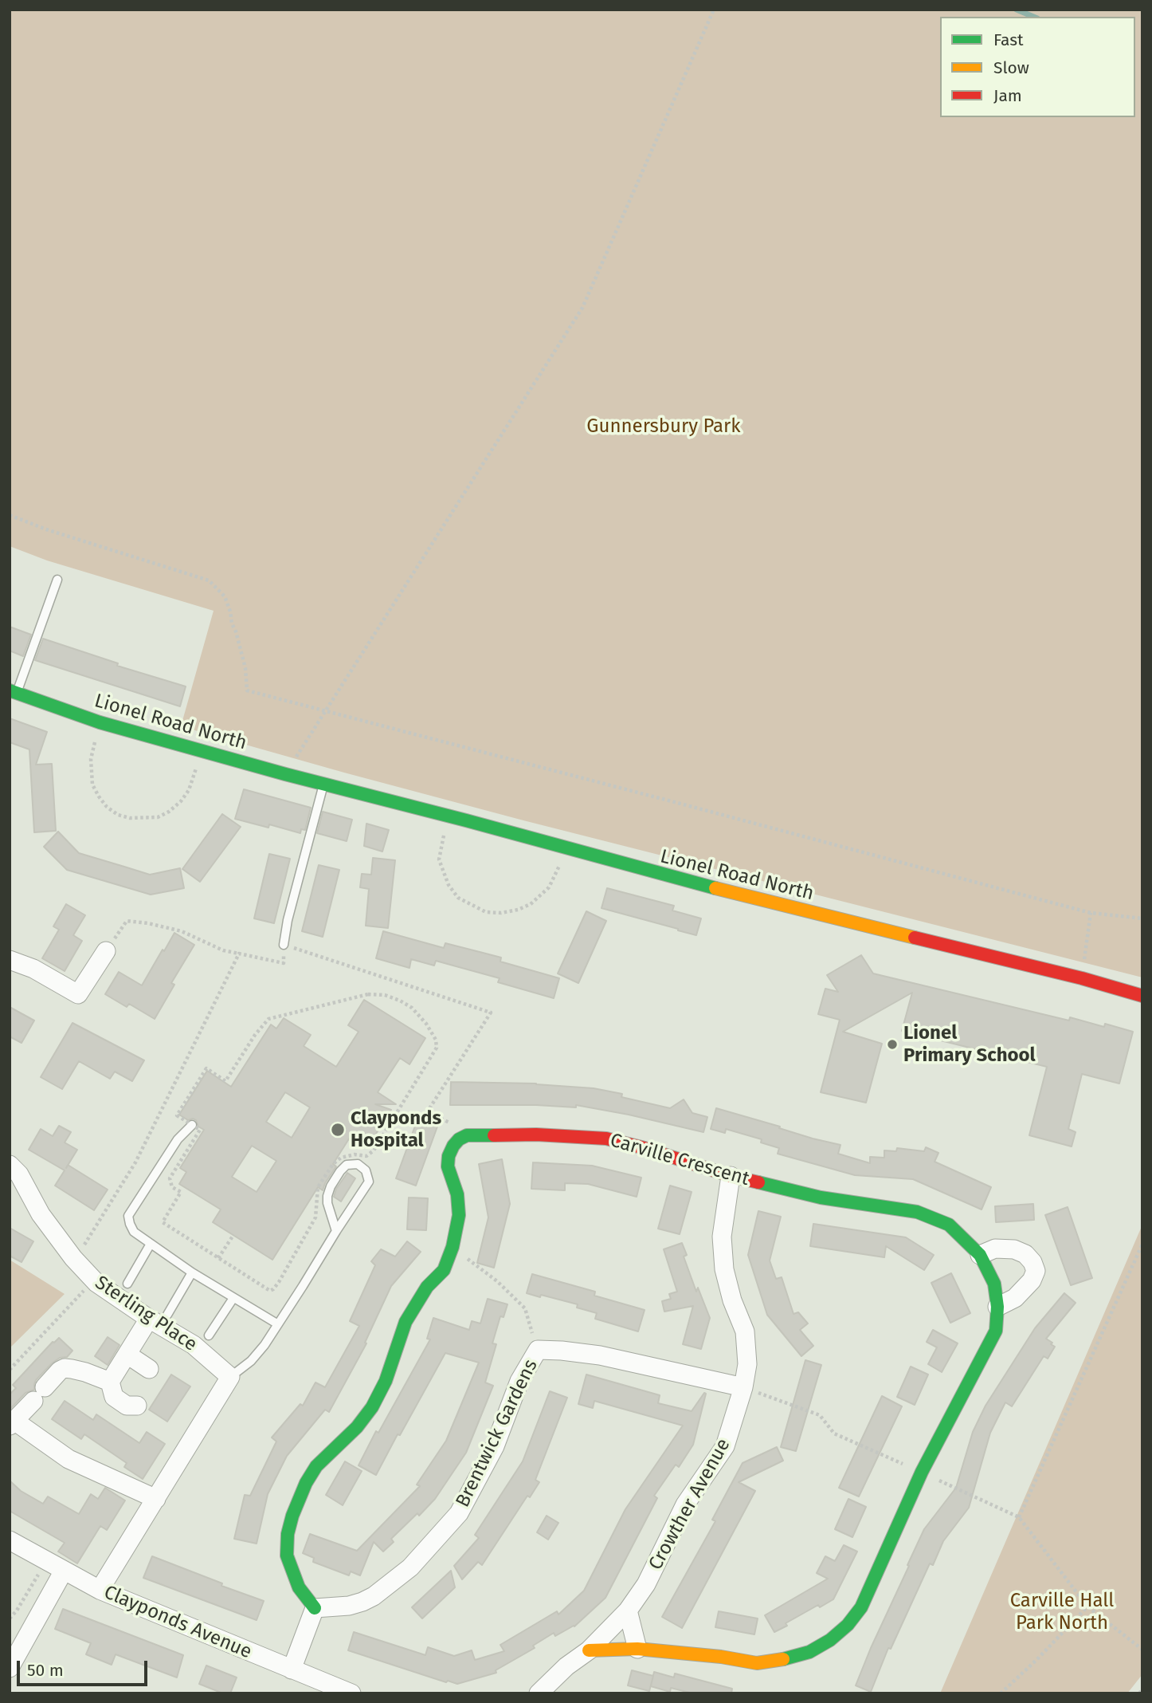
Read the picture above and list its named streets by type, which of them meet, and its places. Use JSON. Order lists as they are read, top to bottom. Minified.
{"streets":{"street":["Lionel Road North","Carville Crescent","Sterling Place","Brentwick Gardens","Crowther Avenue","Clayponds Avenue"]},"crossings":[["Carville Crescent","Crowther Avenue"],["Brentwick Gardens","Crowther Avenue"]],"parks":["Gunnersbury Park","Carville Hall Park North"],"places":["Lionel Primary School","Clayponds Hospital"],"legend":["Fast","Slow","Jam"],"scale_bar":"50 m"}
